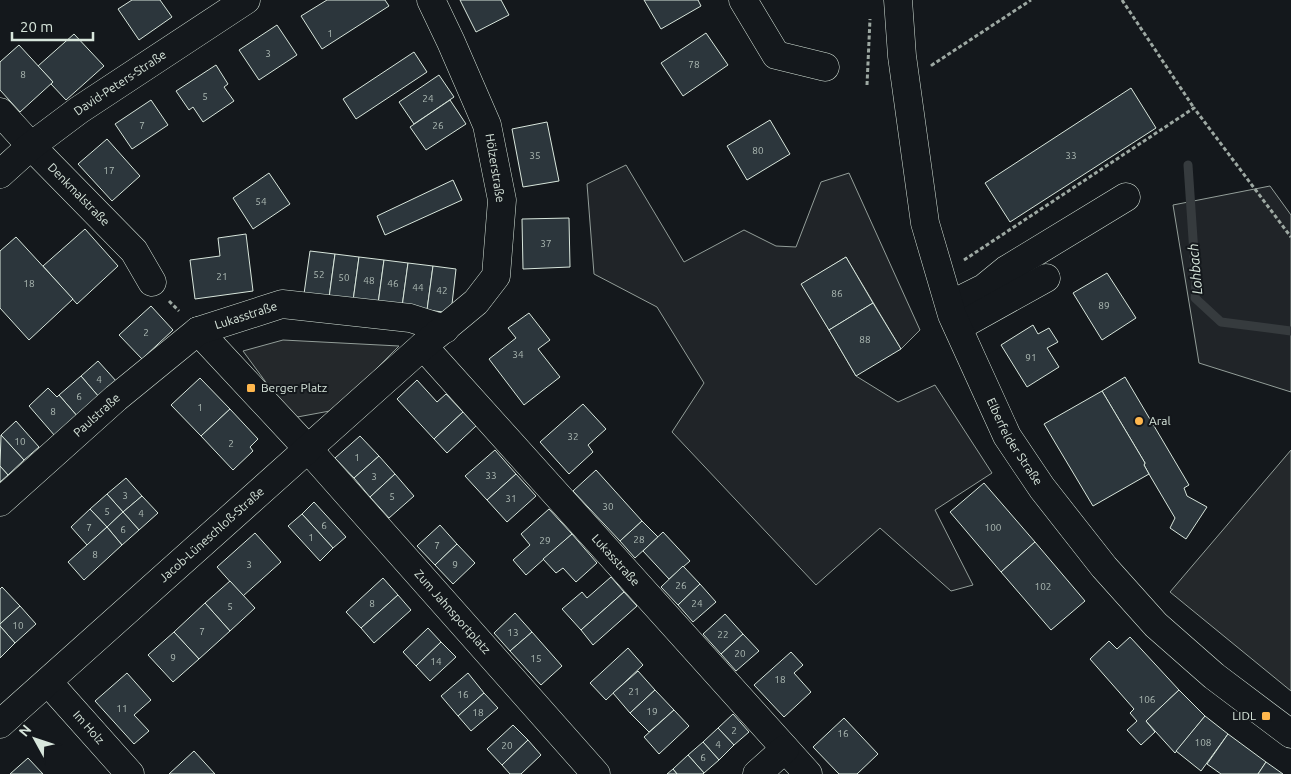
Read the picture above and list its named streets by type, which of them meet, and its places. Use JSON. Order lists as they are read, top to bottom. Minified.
{"streets":{"street":["David-Peters-Straße","Hölzerstraße","Denkmalstraße","Lukasstraße","Paulstraße","Elberfelder Straße","Jacob-Lüneschloß-Straße","Zum Jahnsportplatz","Im Holz"]},"crossings":[["David-Peters-Straße","Denkmalstraße"],["Hölzerstraße","Lukasstraße"],["Hölzerstraße","Jacob-Lüneschloß-Straße"],["Lukasstraße","Paulstraße"],["Lukasstraße","Jacob-Lüneschloß-Straße"],["Jacob-Lüneschloß-Straße","Zum Jahnsportplatz"],["Jacob-Lüneschloß-Straße","Im Holz"]],"water":["Lohbach"],"places":{"transit":["Berger Platz","LIDL"],"other":["Aral"]},"house_numbers":["1","3","78","8","5","24","7","26","80","35","33","17","54","37","52","21","50","48","18","46","44","42","86","89","2","88","34","91","4","6","1","8","32","10","2","1","33","3","3","5","31","30","5","4","6","7","100","6","1","28","29","7","8","3","9","26","102","8","24","5","10","7","13","22","20","9","15","14","18","21","16","106","11","19","18","2","16","108","4","20","6"],"scale_bar":"20 m","north":"top left"}
